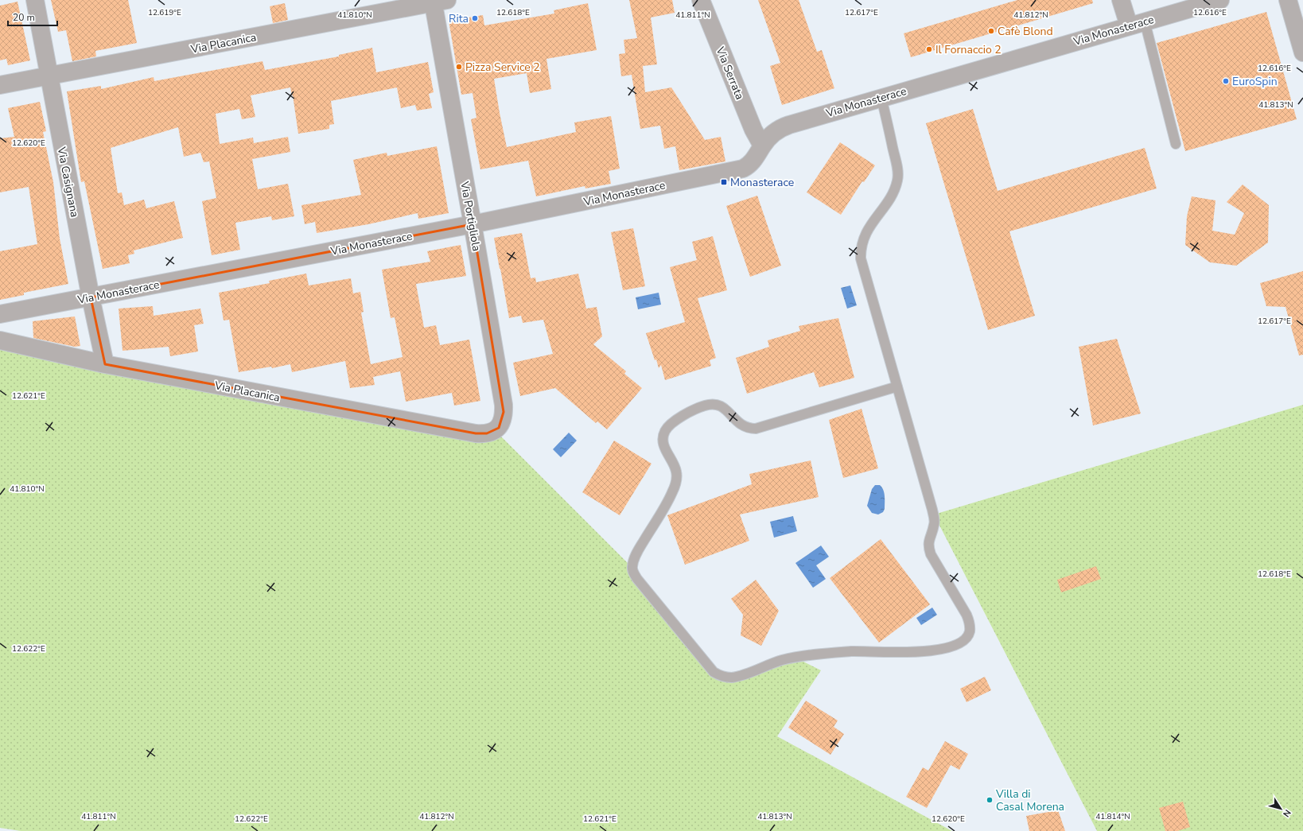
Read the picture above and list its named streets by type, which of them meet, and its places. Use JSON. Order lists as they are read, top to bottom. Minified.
{"streets":{"street":["Via Monasterace","Via Placanica","Via Serrata","Via Casignana","Via Portigliola"]},"crossings":[["Via Monasterace","Via Serrata"],["Via Monasterace","Via Casignana"],["Via Monasterace","Via Portigliola"],["Via Placanica","Via Casignana"],["Via Placanica","Via Portigliola"]],"places":{"other":["Rita","Cafè Blond","Il Fornaccio 2","Pizza Service 2","EuroSpin","Villa di Casal Morena"],"transit":["Monasterace"]},"scale_bar":"20 m","north":"bottom right","coordinates":["12.619°E","12.618°E","12.617°E","12.616°E","41.810°N","41.811°N","41.812°N","41.813°N","12.620°E","12.621°E","12.622°E","41.814°N"]}
